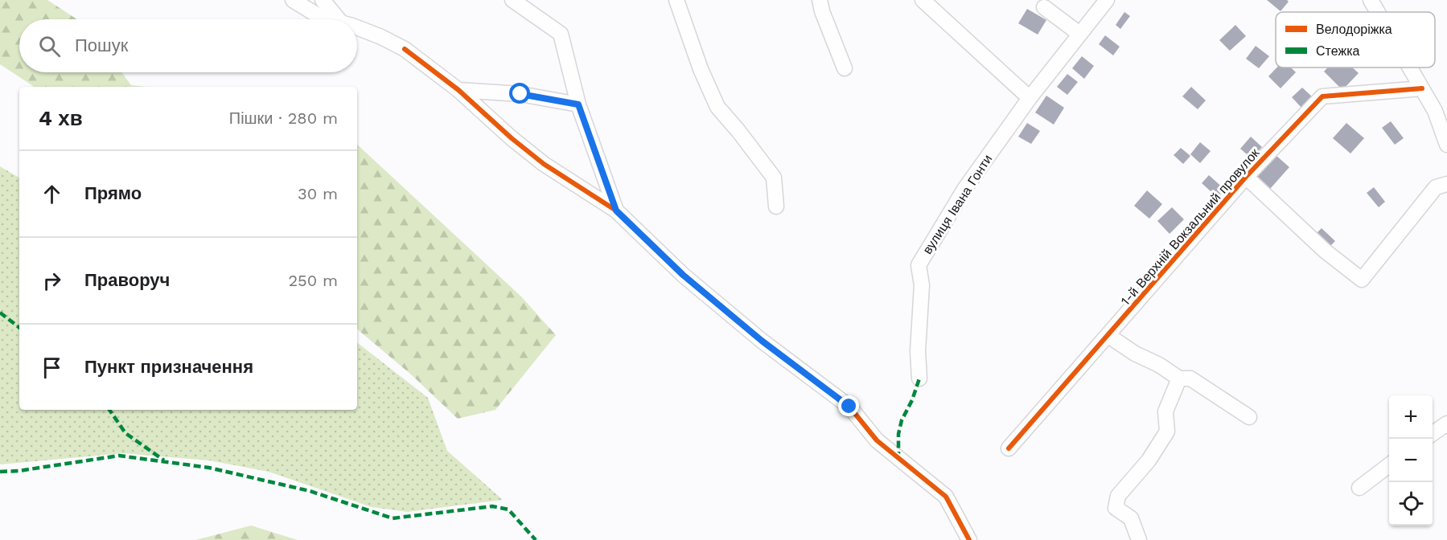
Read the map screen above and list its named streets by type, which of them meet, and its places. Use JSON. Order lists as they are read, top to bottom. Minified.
{"streets":{"street":["вулиця Івана Гонти","1-й Верхній Вокзальний провулок"]},"legend":["Велодоріжка","Стежка"],"page":{"search":"Пошук","heading":["4 хв","Пішки · 280 m"],"list":[["Прямо","30 m"],["Праворуч","250 m"],"Пункт призначення"],"map_buttons":["+","−"]}}
